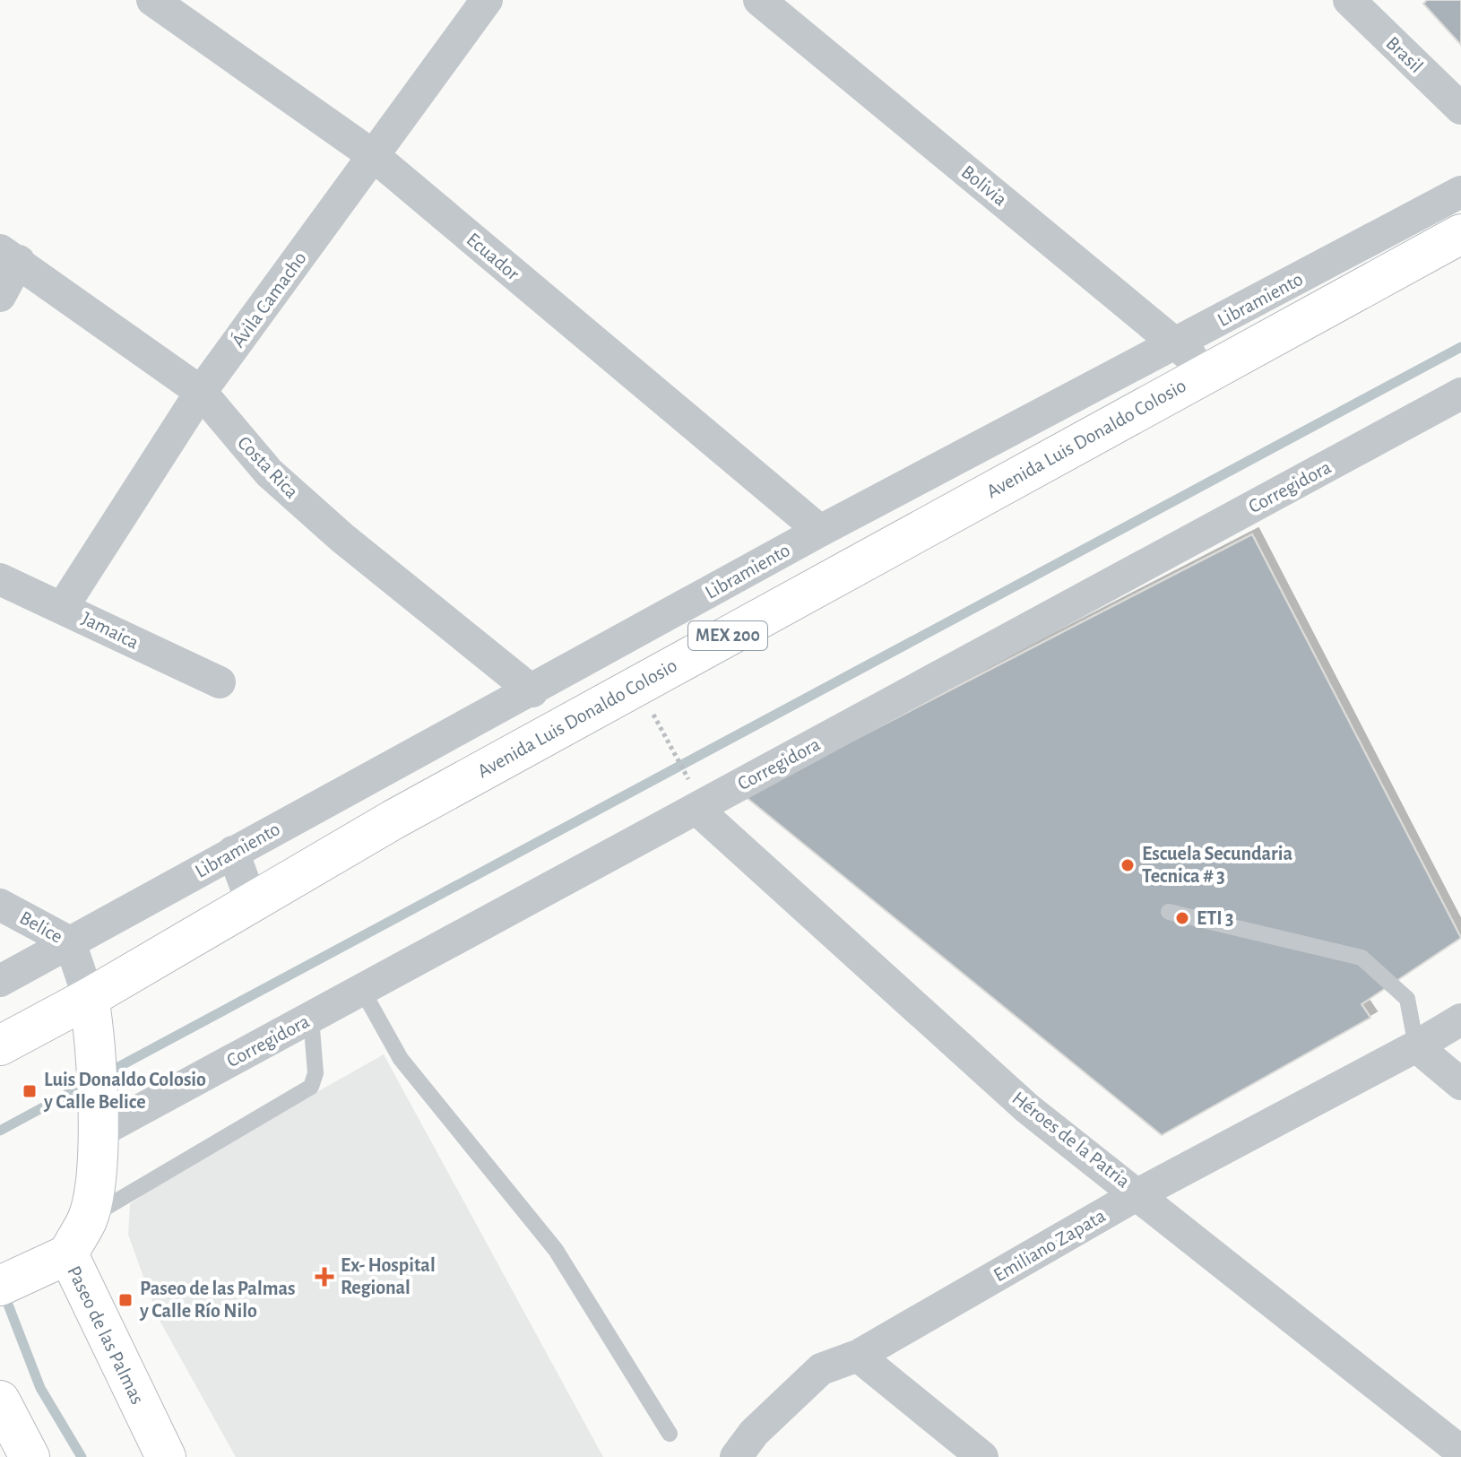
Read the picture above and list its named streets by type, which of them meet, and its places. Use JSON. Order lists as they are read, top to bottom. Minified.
{"streets":{"main road":["Avenida Luis Donaldo Colosio","MEX 200","Paseo de las Palmas"],"street":["Brasil","Bolivia","Ecuador","Ávila Camacho","Libramiento","Costa Rica","Corregidora","Jamaica","Belice","Héroes de la Patria","Emiliano Zapata"]},"crossings":[["Bolivia","Libramiento"],["Bolivia","Avenida Luis Donaldo Colosio"],["Ecuador","Ávila Camacho"],["Ecuador","Libramiento"],["Ávila Camacho","Costa Rica"],["Ávila Camacho","Jamaica"],["Libramiento","Costa Rica"],["Libramiento","Belice"],["Avenida Luis Donaldo Colosio","Belice"],["Avenida Luis Donaldo Colosio","Paseo de las Palmas"],["Corregidora","Héroes de la Patria"],["Corregidora","Paseo de las Palmas"],["Belice","Paseo de las Palmas"],["Héroes de la Patria","Emiliano Zapata"]],"places":{"other":["Escuela Secundaria Tecnica # 3","ETI 3"],"transit":["Luis Donaldo Colosio y Calle Belice","Paseo de las Palmas y Calle Río Nilo"],"health":["Ex- Hospital Regional"]}}
